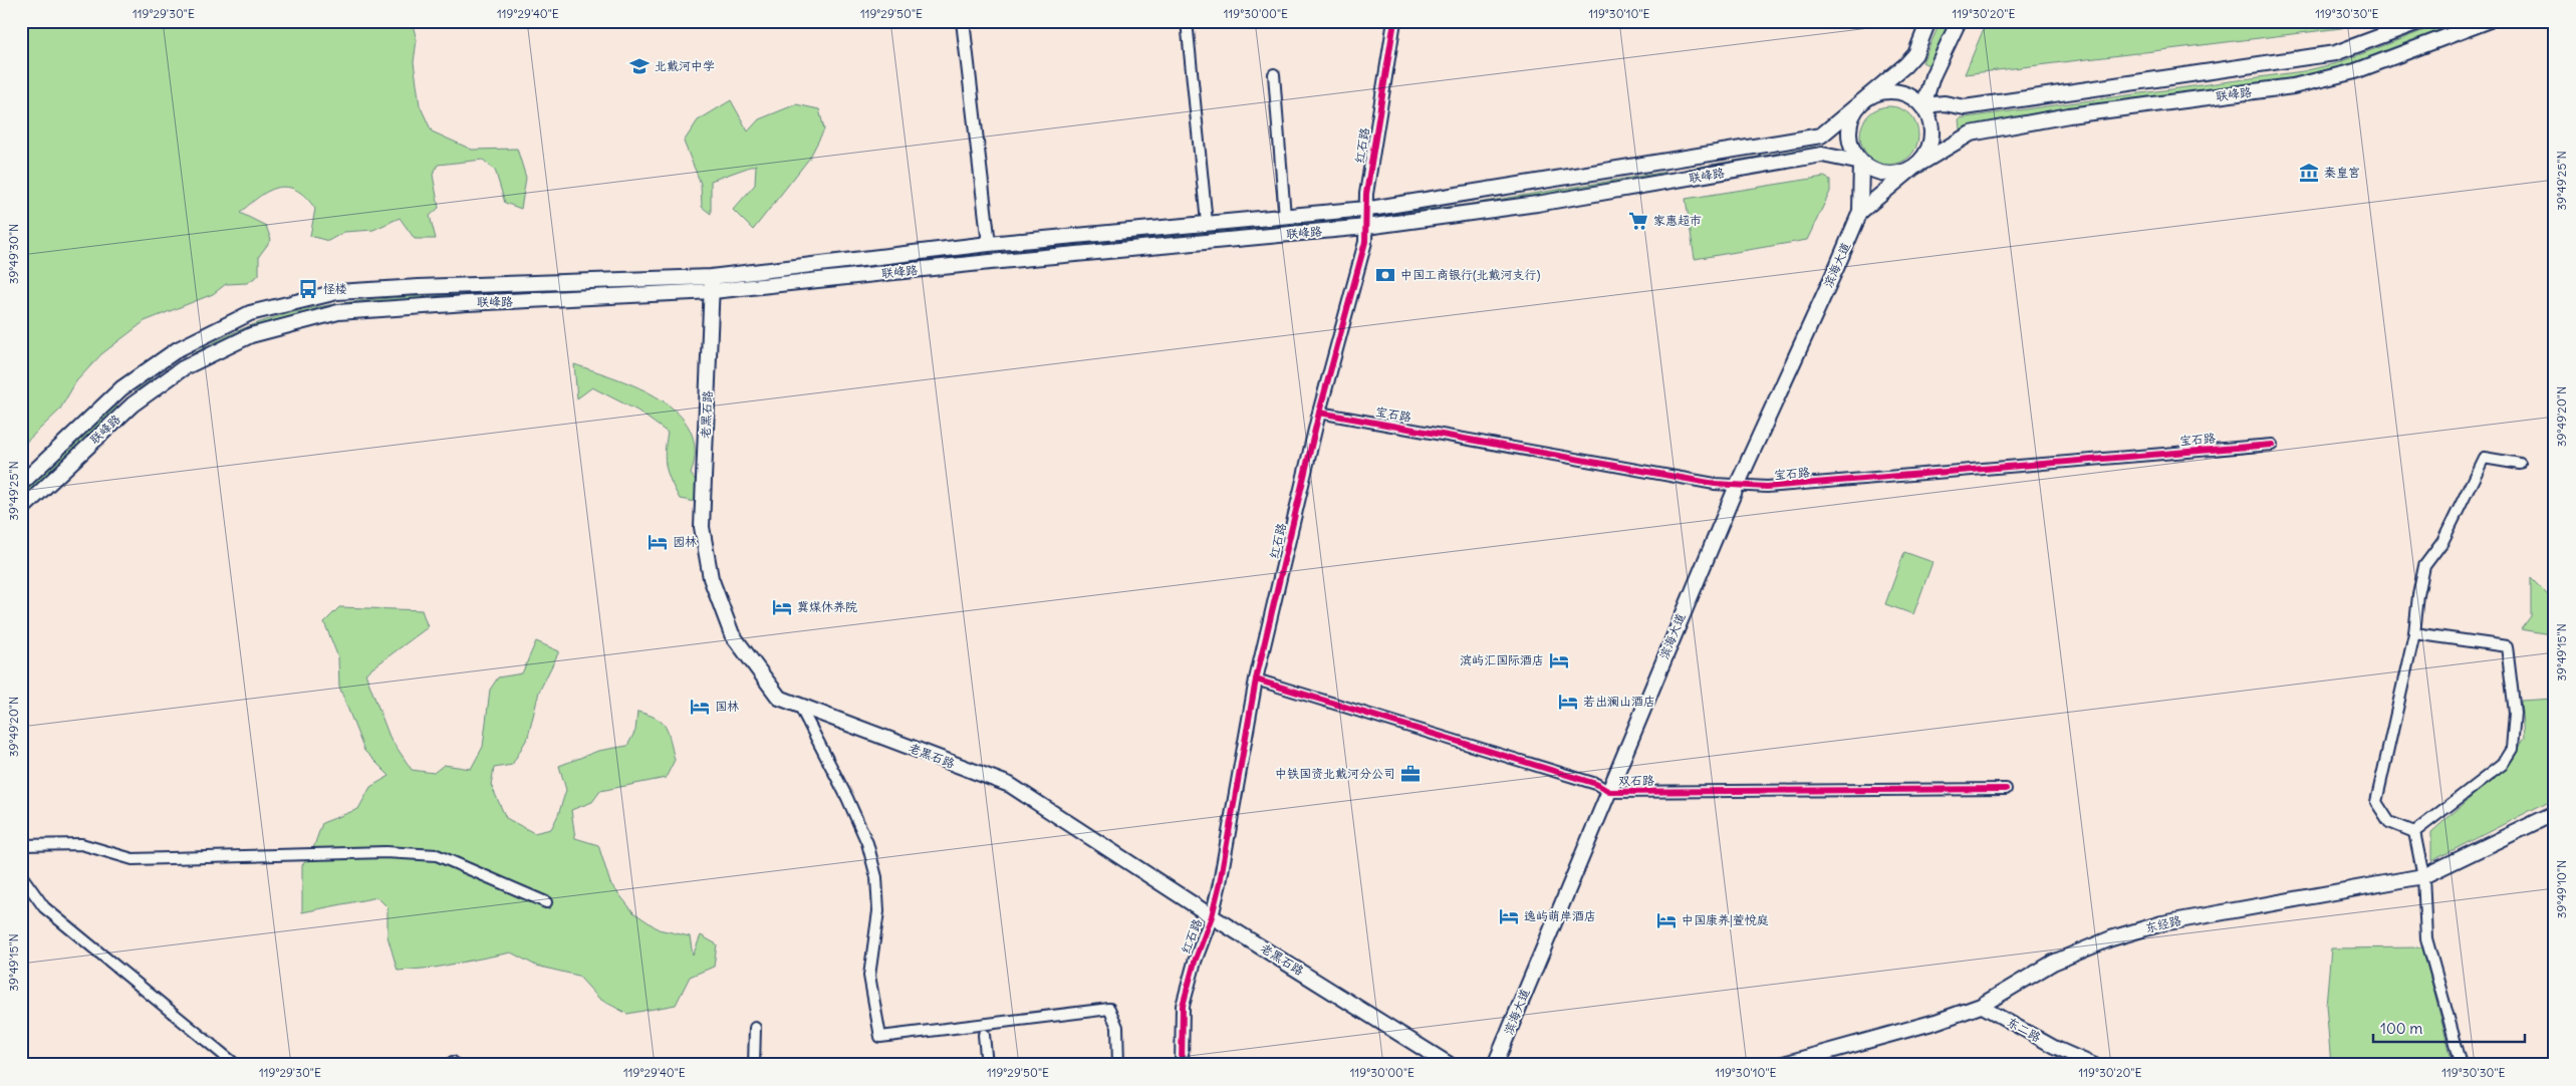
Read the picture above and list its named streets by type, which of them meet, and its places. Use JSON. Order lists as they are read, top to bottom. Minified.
{"streets":{"main road":["联峰路","滨海大道","老黑石路","东经路"],"street":["红石路","宝石路","双石路","东二路"]},"crossings":[["联峰路","红石路"],["联峰路","老黑石路"],["红石路","老黑石路"],["红石路","宝石路"],["红石路","双石路"],["滨海大道","宝石路"],["滨海大道","双石路"],["东经路","东二路"]],"places":{"school or university":["北戴河中学"],"museum":["秦皇宫"],"supermarket":["家惠超市"],"bank":["中国工商银行(北戴河支行)"],"bus stop":["怪楼"],"hotel":["园林","冀煤休养院","滨屿汇国际酒店","若出澜山酒店","国林","逸屿萌岸酒店","中国康养|萱悦庭"],"office":["中铁国资北戴河分公司"]},"scale_bar":"100 m","coordinates":["119°29'30\"E","119°29'40\"E","119°29'50\"E","119°30'00\"E","119°30'10\"E","119°30'20\"E","119°30'30\"E","39°49'25\"N","39°49'30\"N","39°49'20\"N","39°49'15\"N","39°49'10\"N"]}
